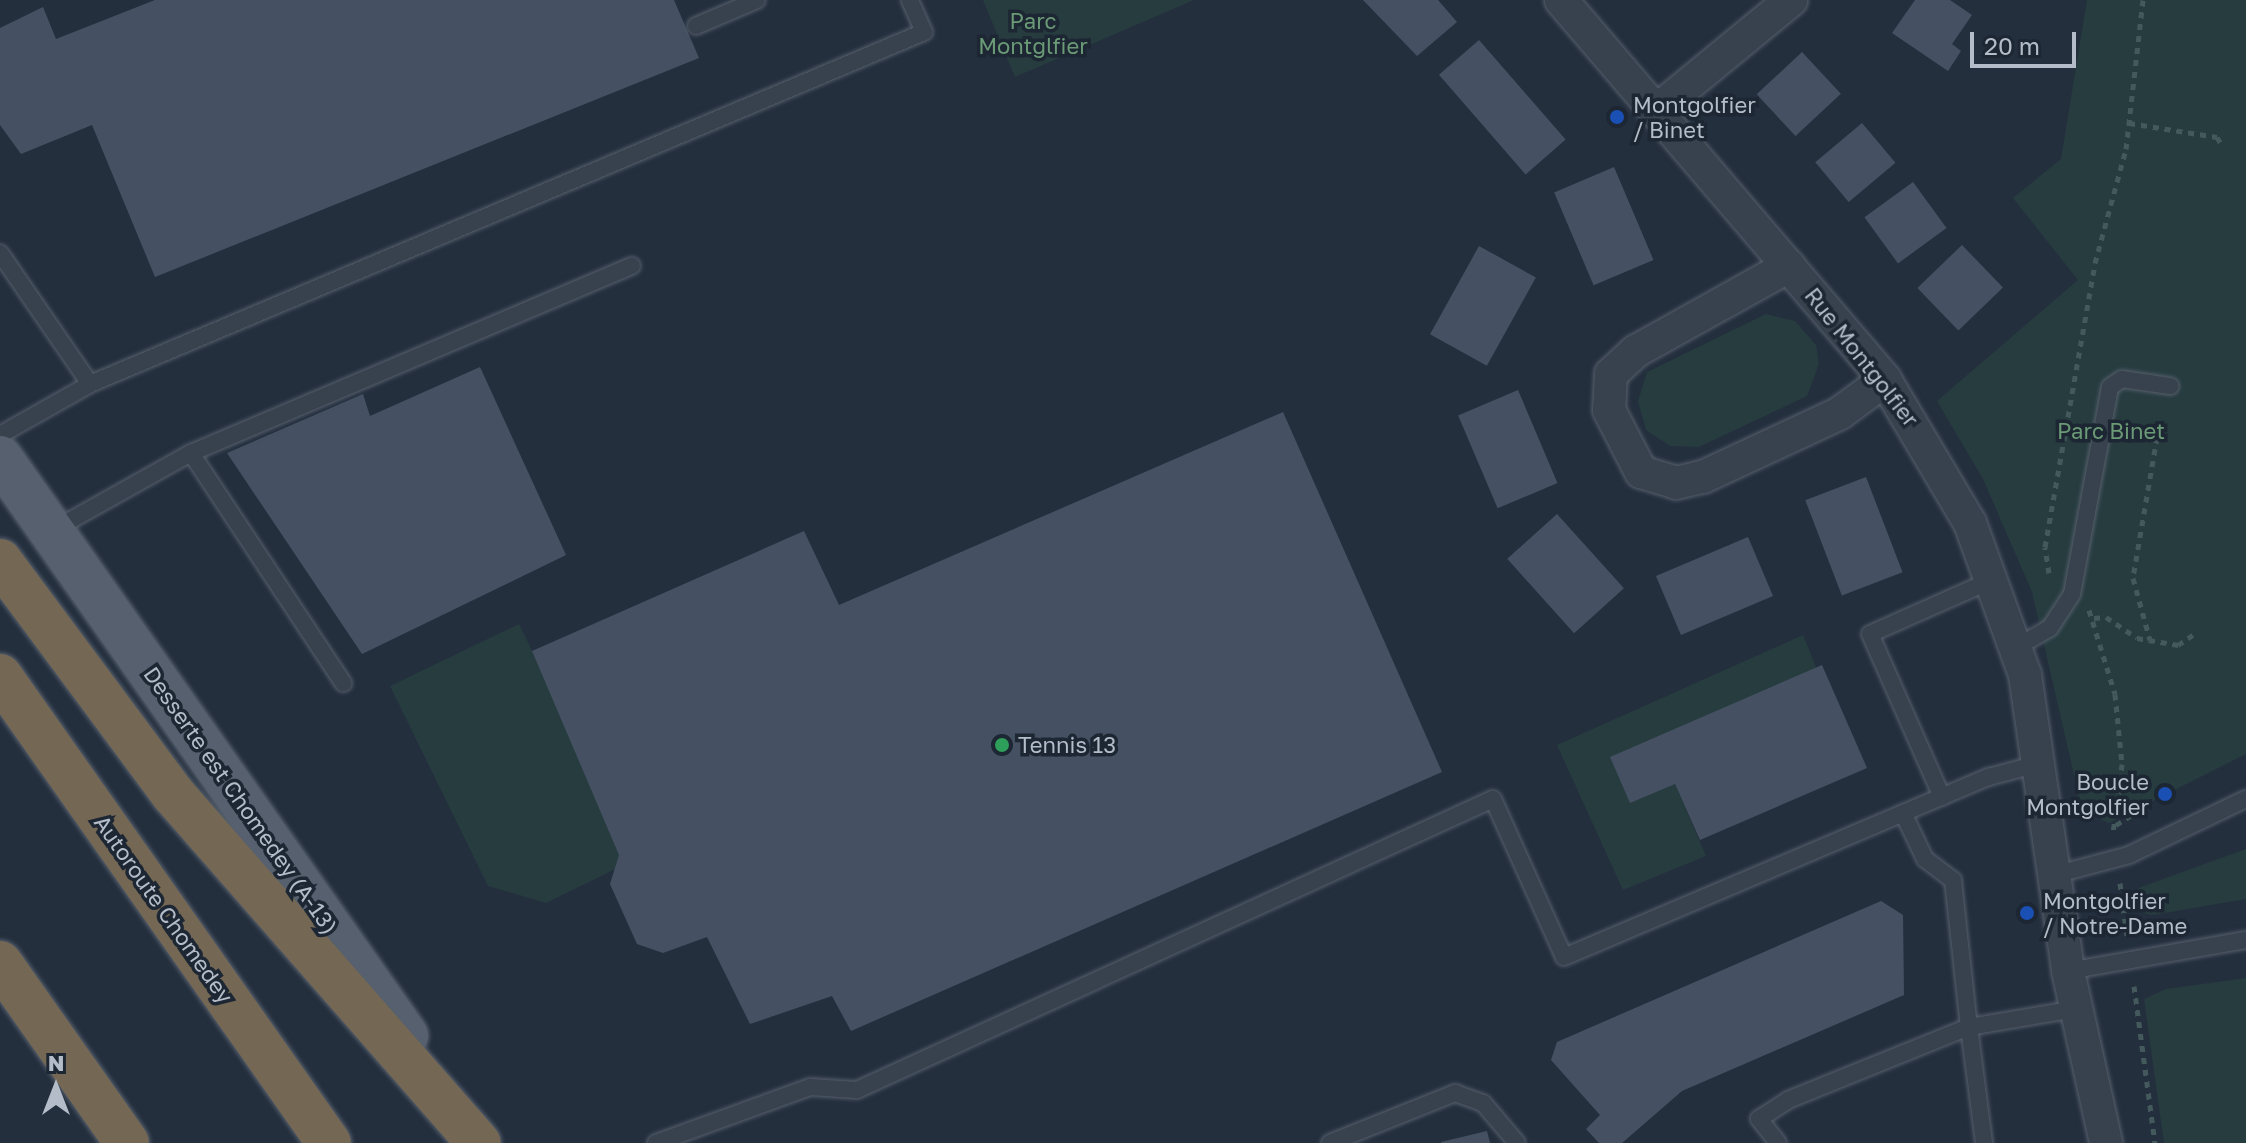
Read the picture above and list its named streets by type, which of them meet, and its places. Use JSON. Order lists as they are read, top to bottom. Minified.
{"streets":{"highway":["Autoroute Chomedey"],"main road":["Desserte est Chomedey (A-13)"],"street":["Rue Montgolfier"]},"parks":["Parc Montglfier","Parc Binet"],"places":["Montgolfier / Binet","Tennis 13","Boucle Montgolfier","Montgolfier / Notre-Dame"],"scale_bar":"20 m","north":"top"}
